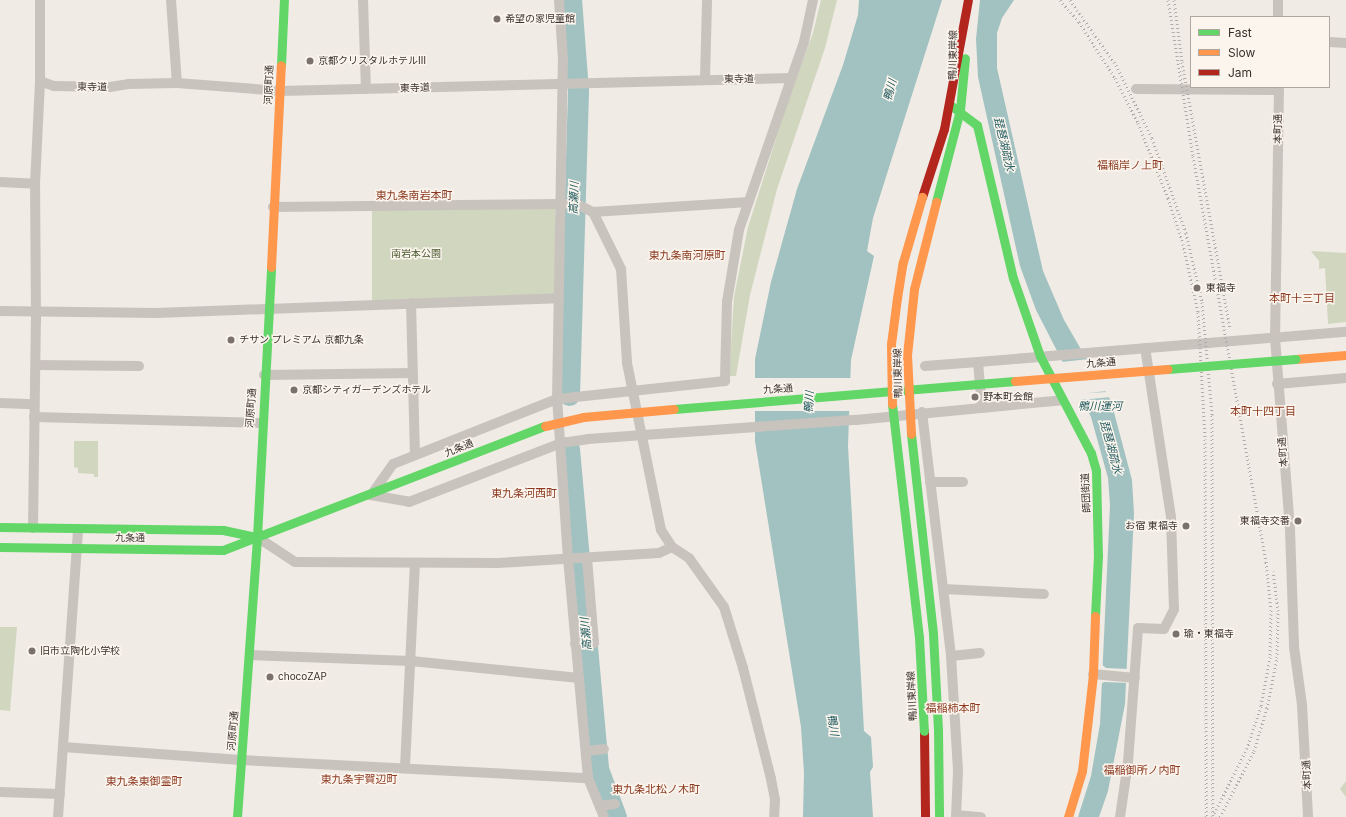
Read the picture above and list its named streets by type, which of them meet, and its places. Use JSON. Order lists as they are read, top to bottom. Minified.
{"streets":{"main road":["鴨川東岸線","河原町通","九条通","師団街道"],"street":["東寺道","本町通"]},"crossings":[["鴨川東岸線","九条通"],["鴨川東岸線","師団街道"],["東寺道","河原町通"],["河原町通","九条通"]],"districts":["福稲岸ノ上町","東九条南岩本町","東九条南河原町","本町十三丁目","本町十四丁目","東九条河西町","福稲柿本町","福稲御所ノ内町","東九条宇賀辺町","東九条東御霊町","東九条北松ノ木町"],"water":["鴨川","琵琶湖疏水","高瀬川","鴨川運河"],"parks":["南岩本公園"],"places":["希望の家児童館","京都クリスタルホテルⅢ","東福寺","チサン プレミアム 京都九条","京都シティガーデンズホテル","野本町会館","東福寺交番","お宿 東福寺","瑜・東福寺","旧市立陶化小学校","chocoZAP"],"legend":["Fast","Slow","Jam"]}
